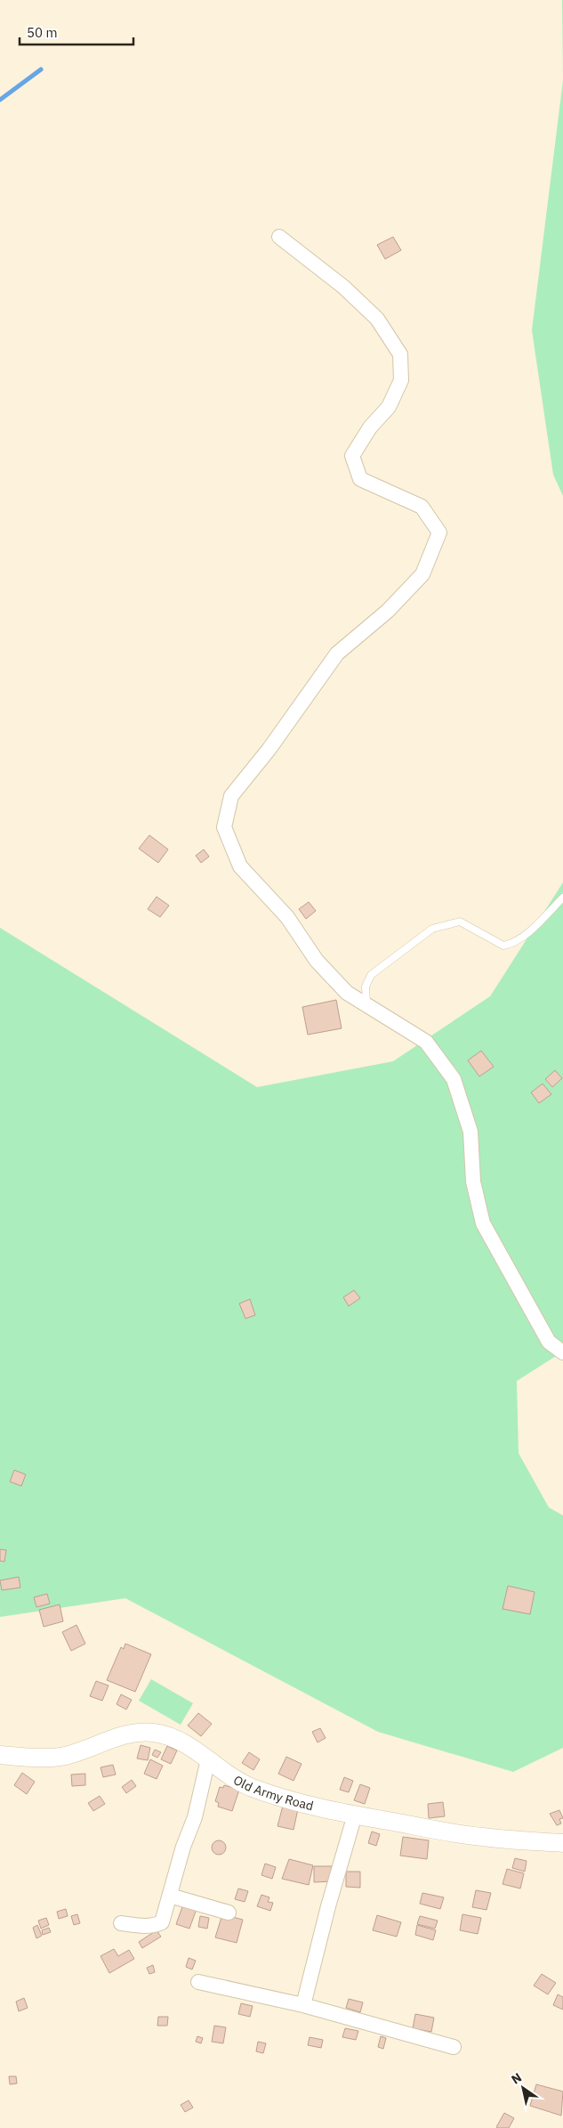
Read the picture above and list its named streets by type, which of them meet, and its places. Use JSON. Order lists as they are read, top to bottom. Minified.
{"streets":{"street":["Old Army Road"]},"scale_bar":"50 m","north":"top left"}
